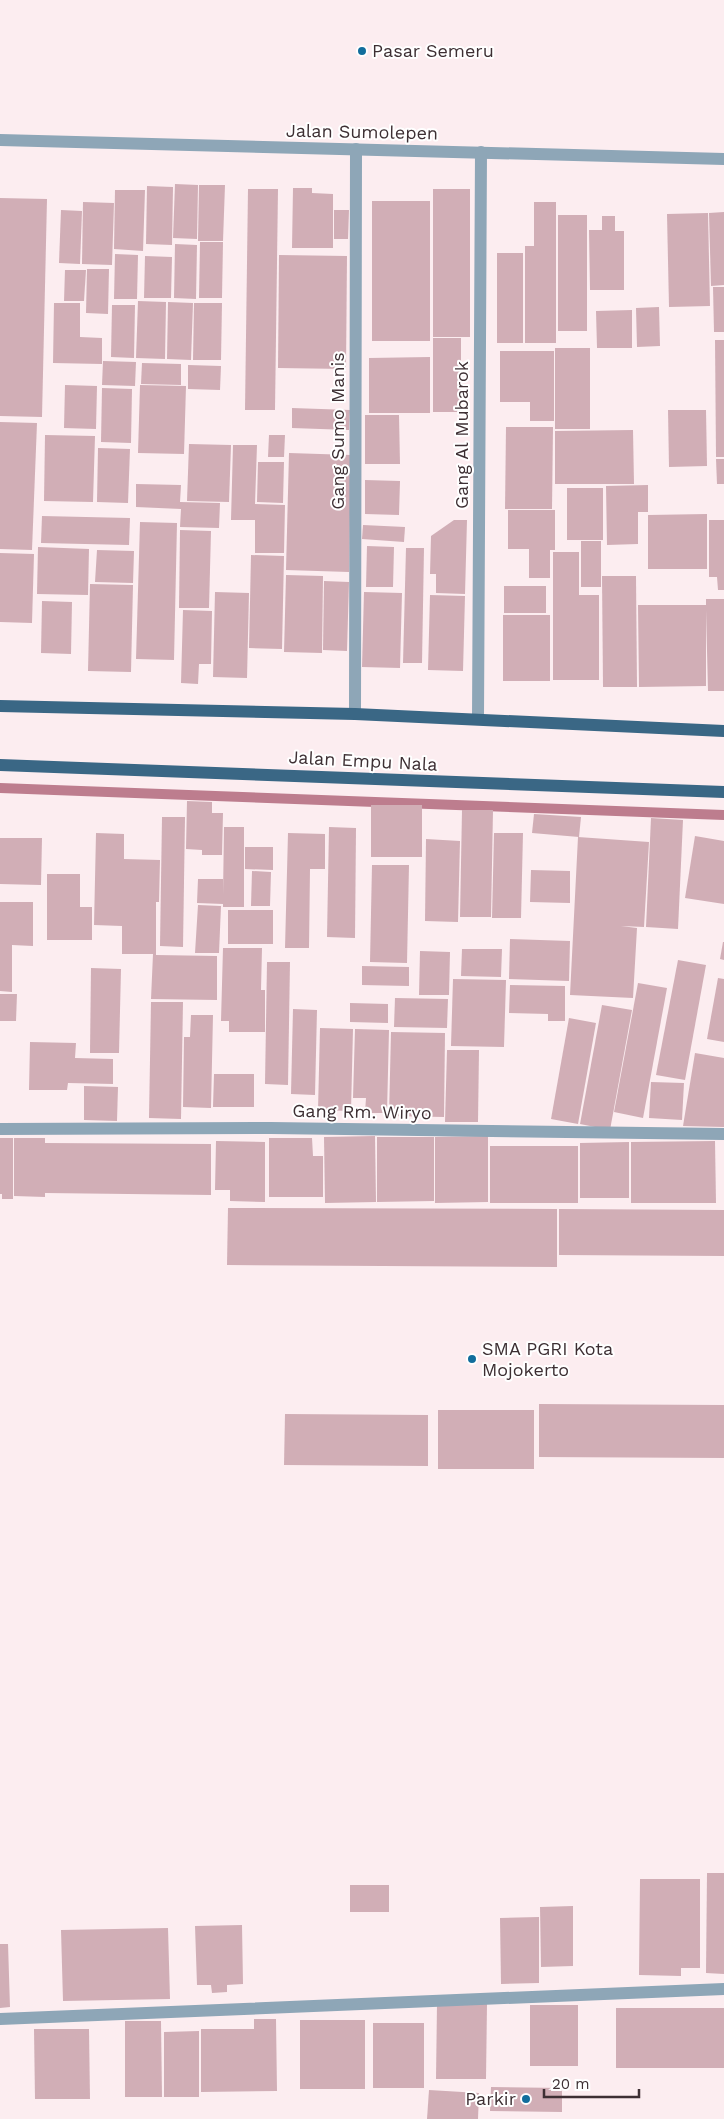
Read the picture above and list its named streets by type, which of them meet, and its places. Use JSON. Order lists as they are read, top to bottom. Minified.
{"streets":{"main road":["Jalan Empu Nala"],"street":["Jalan Sumolepen","Gang Sumo Manis","Gang Al Mubarok","Gang Rm. Wiryo"]},"crossings":[["Jalan Sumolepen","Gang Sumo Manis"],["Jalan Sumolepen","Gang Al Mubarok"]],"places":["Pasar Semeru","SMA PGRI Kota Mojokerto","Parkir"],"scale_bar":"20 m"}
